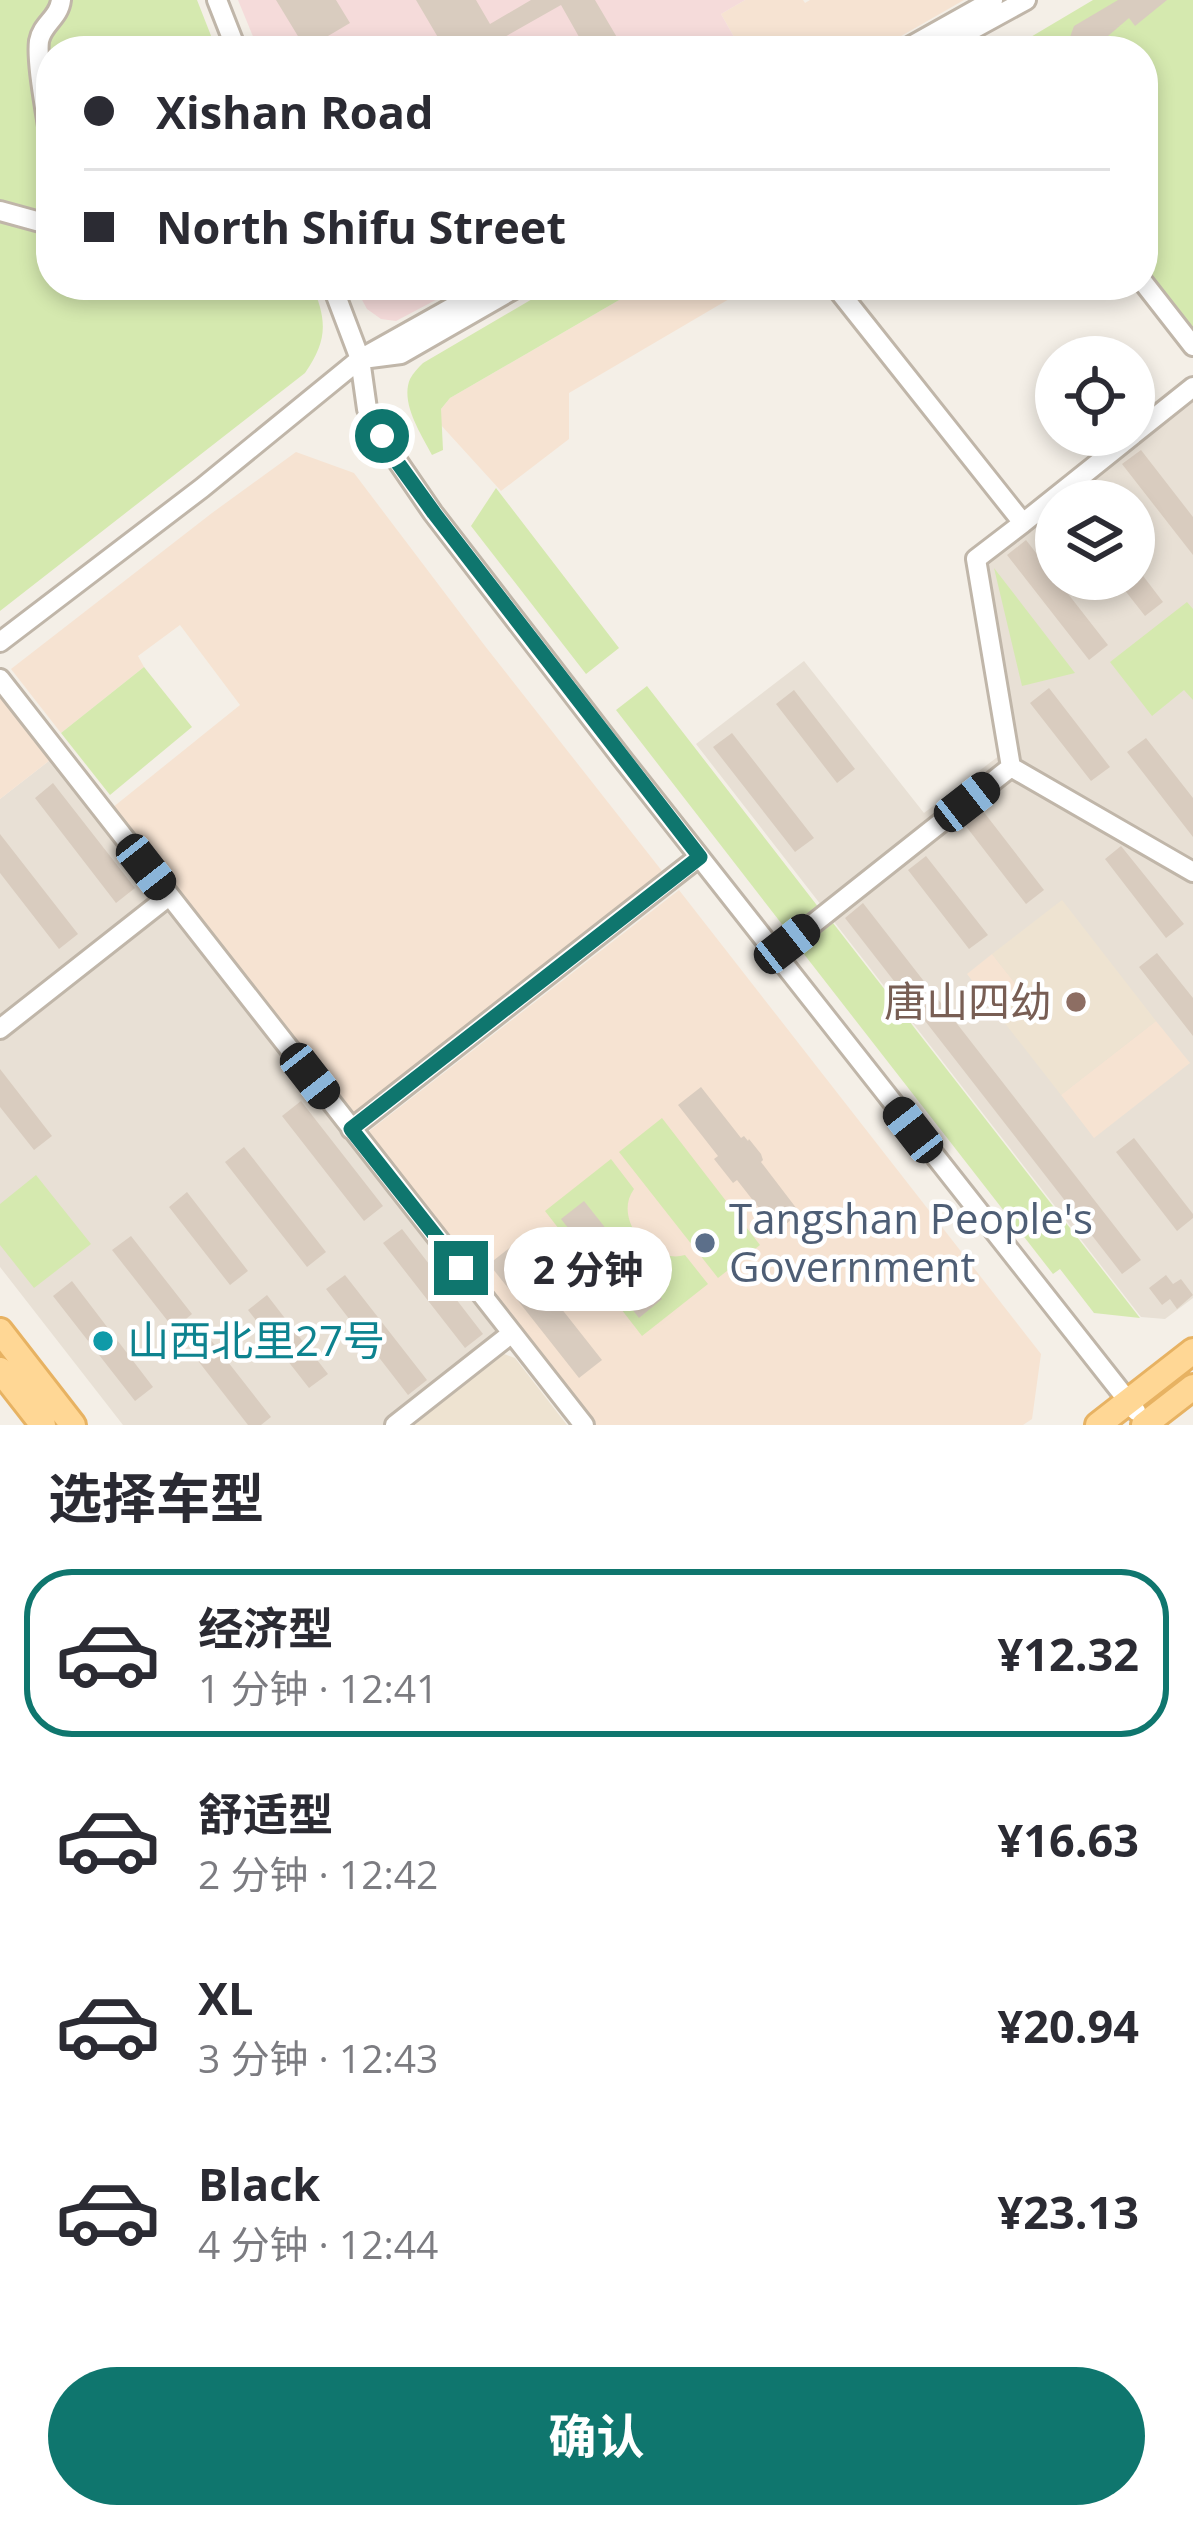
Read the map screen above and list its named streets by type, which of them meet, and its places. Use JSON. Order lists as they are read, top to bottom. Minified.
{"places":["唐山四幼","Tangshan People's Government","山西北里27号"],"page":{"banner":["Xishan Road","North Shifu Street"],"bubble":"2 分钟","heading":"选择车型","list":[{"name":"经济型","note":"1 分钟 · 12:41","value":"¥12.32"},{"name":"舒适型","note":"2 分钟 · 12:42","value":"¥16.63"},{"name":"XL","note":"3 分钟 · 12:43","value":"¥20.94"},{"name":"Black","note":"4 分钟 · 12:44","value":"¥23.13"}],"buttons":"确认"}}
